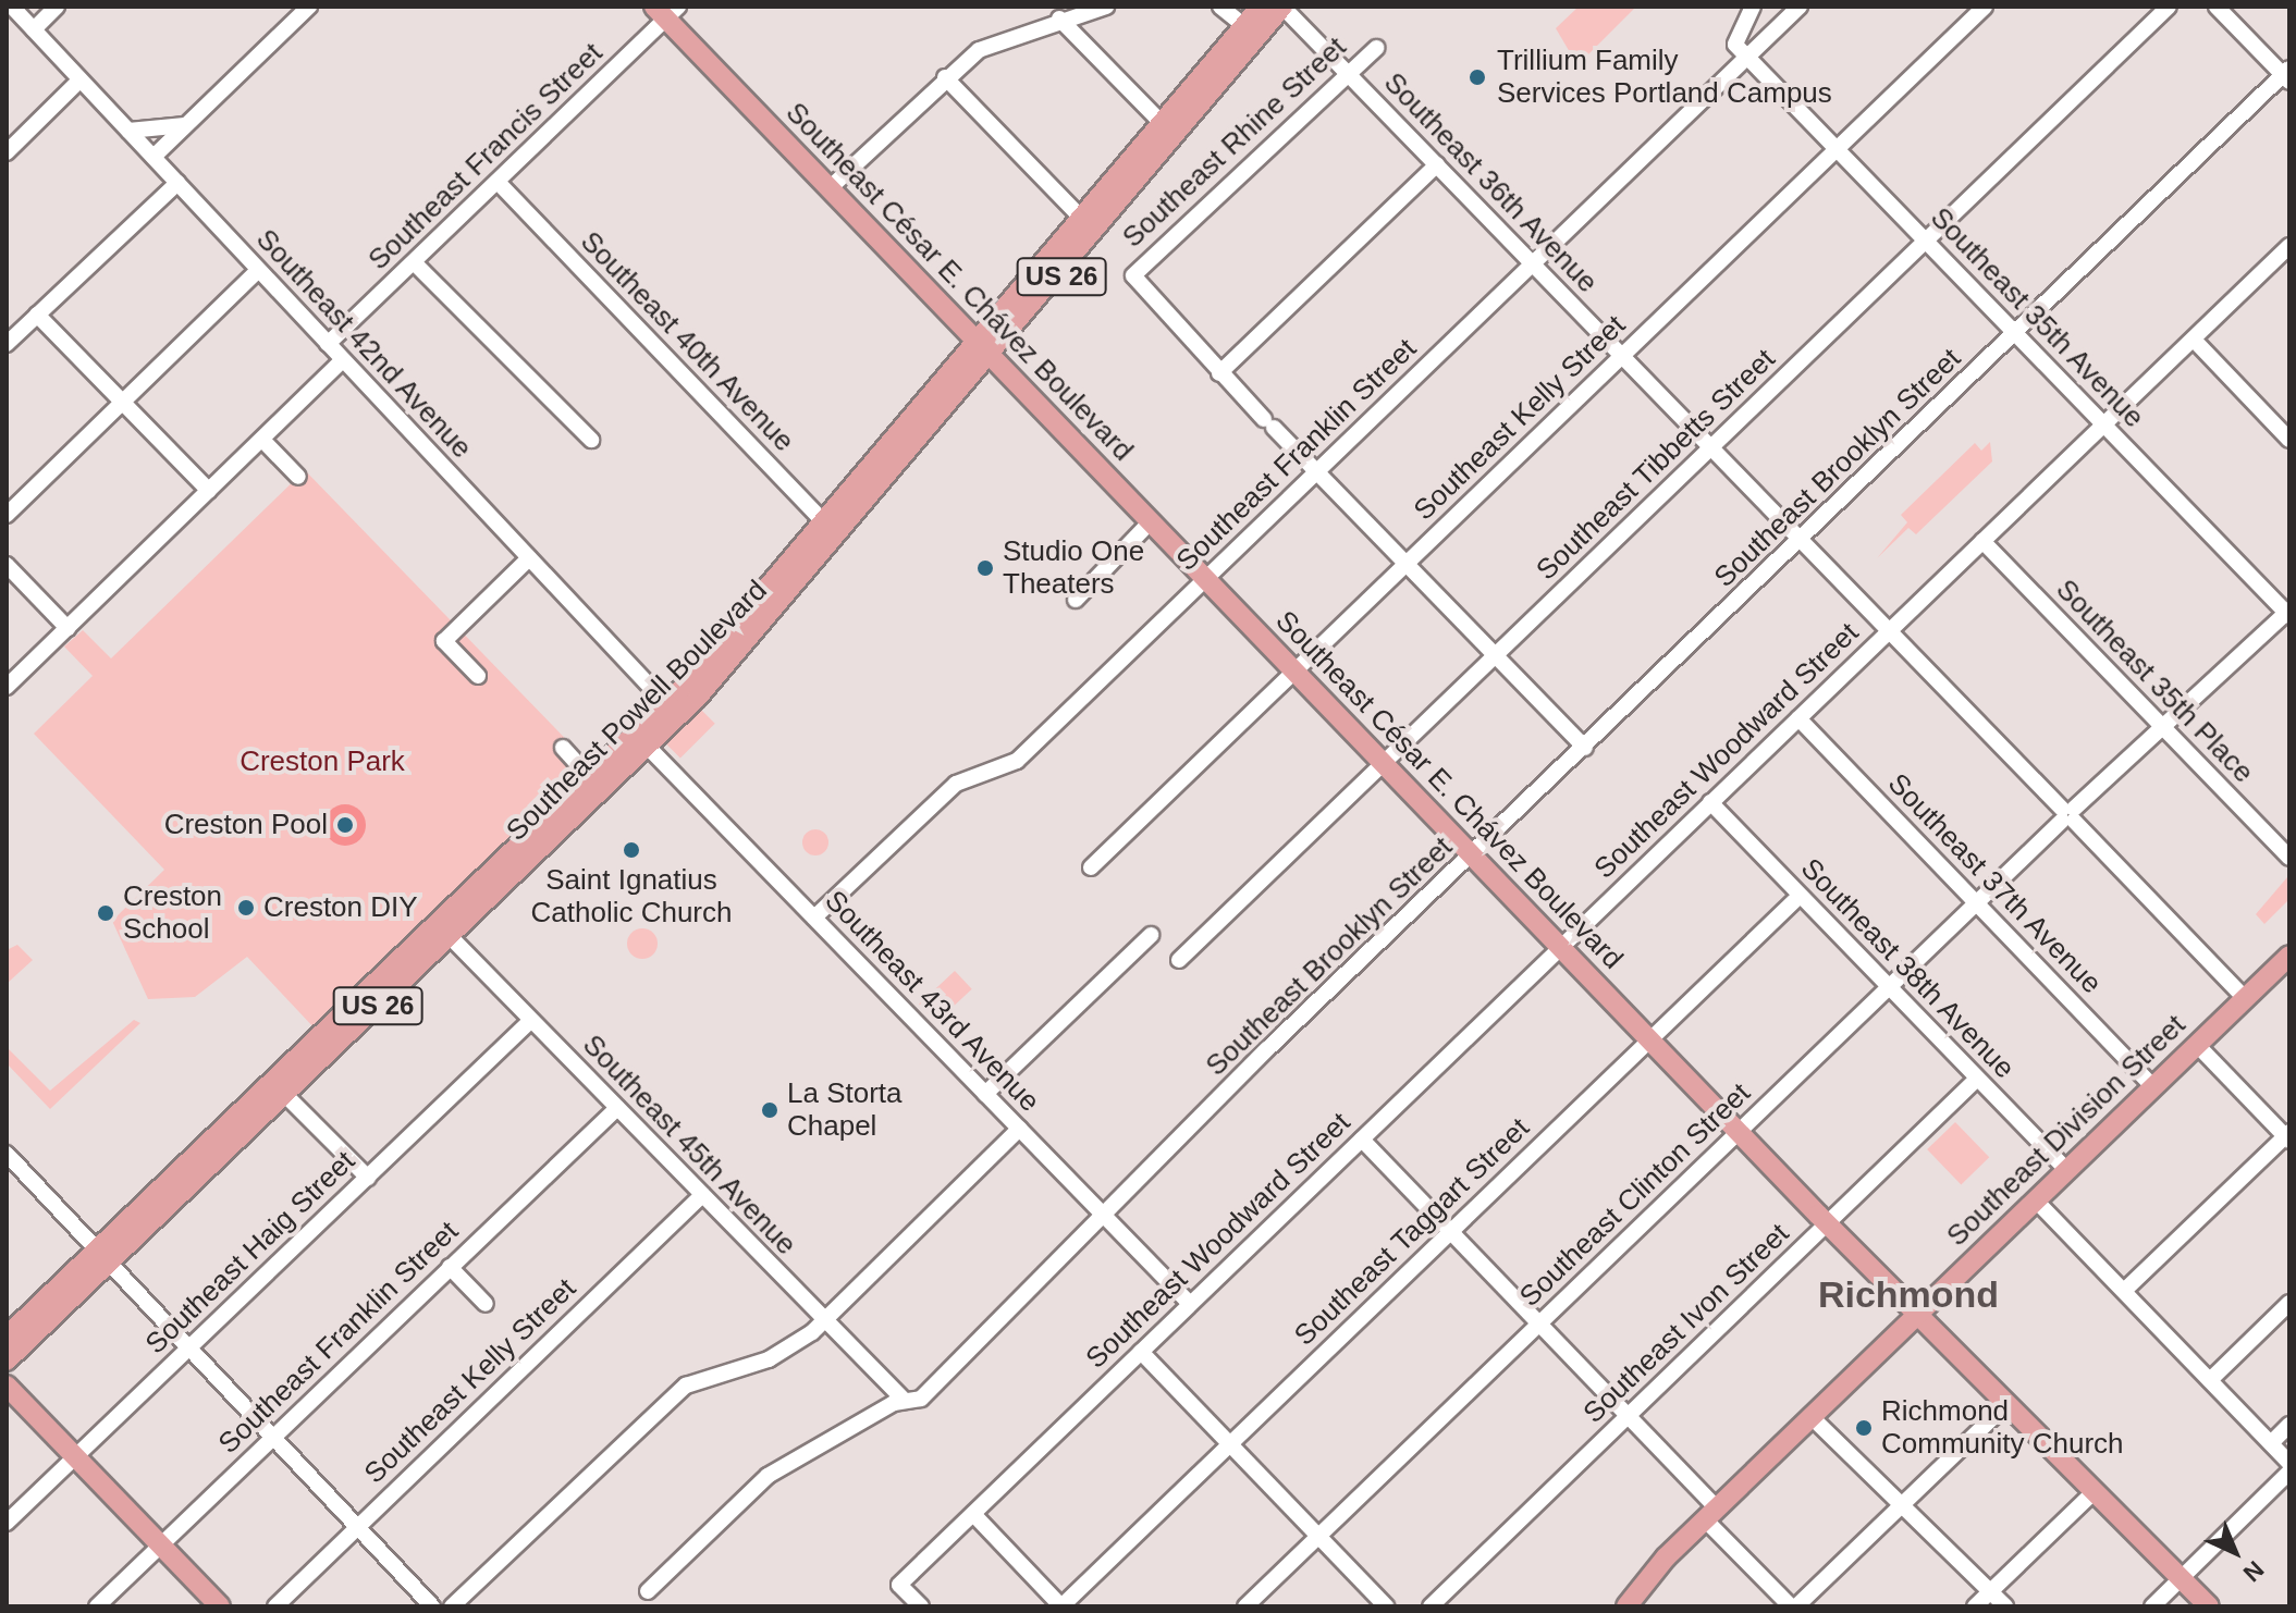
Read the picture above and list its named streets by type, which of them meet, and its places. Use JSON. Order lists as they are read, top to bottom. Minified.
{"streets":{"main road":["US 26","Southeast César E. Chávez Boulevard","Southeast Powell Boulevard","Southeast Division Street"],"street":["Southeast Rhine Street","Southeast Francis Street","Southeast 36th Avenue","Southeast 35th Avenue","Southeast 40th Avenue","Southeast 42nd Avenue","Southeast Kelly Street","Southeast Franklin Street","Southeast Tibbetts Street","Southeast Brooklyn Street","Southeast 35th Place","Southeast Woodward Street","Southeast 37th Avenue","Southeast 38th Avenue","Southeast 43rd Avenue","Southeast 45th Avenue","Southeast Clinton Street","Southeast Taggart Street","Southeast Haig Street","Southeast Ivon Street"]},"crossings":[["Southeast Rhine Street","Southeast 36th Avenue"],["Southeast Francis Street","Southeast César E. Chávez Boulevard"],["Southeast Francis Street","Southeast 40th Avenue"],["Southeast Francis Street","Southeast 42nd Avenue"],["Southeast 36th Avenue","Southeast Kelly Street"],["Southeast 36th Avenue","Southeast Franklin Street"],["Southeast 36th Avenue","Southeast Tibbetts Street"],["Southeast 36th Avenue","Southeast Brooklyn Street"],["Southeast 36th Avenue","Southeast Powell Boulevard"],["Southeast 36th Avenue","Southeast Woodward Street"],["Southeast 36th Avenue","Southeast Division Street"],["Southeast 36th Avenue","Southeast Clinton Street"],["Southeast César E. Chávez Boulevard","Southeast Kelly Street"],["Southeast César E. Chávez Boulevard","Southeast Franklin Street"],["Southeast César E. Chávez Boulevard","Southeast Tibbetts Street"],["Southeast César E. Chávez Boulevard","Southeast Brooklyn Street"],["Southeast César E. Chávez Boulevard","Southeast Powell Boulevard"],["Southeast César E. Chávez Boulevard","Southeast Woodward Street"],["Southeast César E. Chávez Boulevard","Southeast Division Street"],["Southeast César E. Chávez Boulevard","Southeast Clinton Street"],["Southeast César E. Chávez Boulevard","Southeast Taggart Street"],["Southeast César E. Chávez Boulevard","Southeast Ivon Street"],["Southeast 35th Avenue","Southeast Kelly Street"],["Southeast 35th Avenue","Southeast Franklin Street"],["Southeast 35th Avenue","Southeast Tibbetts Street"],["Southeast 35th Avenue","Southeast Brooklyn Street"],["Southeast 35th Avenue","Southeast Woodward Street"],["Southeast 35th Avenue","Southeast Clinton Street"],["Southeast 40th Avenue","Southeast Powell Boulevard"],["Southeast 42nd Avenue","Southeast Powell Boulevard"],["Southeast Kelly Street","Southeast 45th Avenue"],["Southeast Franklin Street","Southeast 43rd Avenue"],["Southeast Franklin Street","Southeast 45th Avenue"],["Southeast Brooklyn Street","Southeast 43rd Avenue"],["Southeast Brooklyn Street","Southeast 45th Avenue"],["Southeast 35th Place","Southeast Woodward Street"],["Southeast 35th Place","Southeast Clinton Street"],["Southeast Powell Boulevard","Southeast 43rd Avenue"],["Southeast Powell Boulevard","Southeast 45th Avenue"],["Southeast Woodward Street","Southeast 37th Avenue"],["Southeast Woodward Street","Southeast 38th Avenue"],["Southeast Woodward Street","Southeast 43rd Avenue"],["Southeast 37th Avenue","Southeast Division Street"],["Southeast 37th Avenue","Southeast Clinton Street"],["Southeast 38th Avenue","Southeast Division Street"],["Southeast 38th Avenue","Southeast Clinton Street"],["Southeast 38th Avenue","Southeast Taggart Street"],["Southeast 38th Avenue","Southeast Ivon Street"],["Southeast 45th Avenue","Southeast Haig Street"]],"districts":["Richmond"],"parks":["Creston Park"],"places":["Trillium Family Services Portland Campus","Studio One Theaters","Creston Pool","Saint Ignatius Catholic Church","Creston DIY","Creston School","La Storta Chapel","Richmond Community Church"],"north":"bottom right"}
